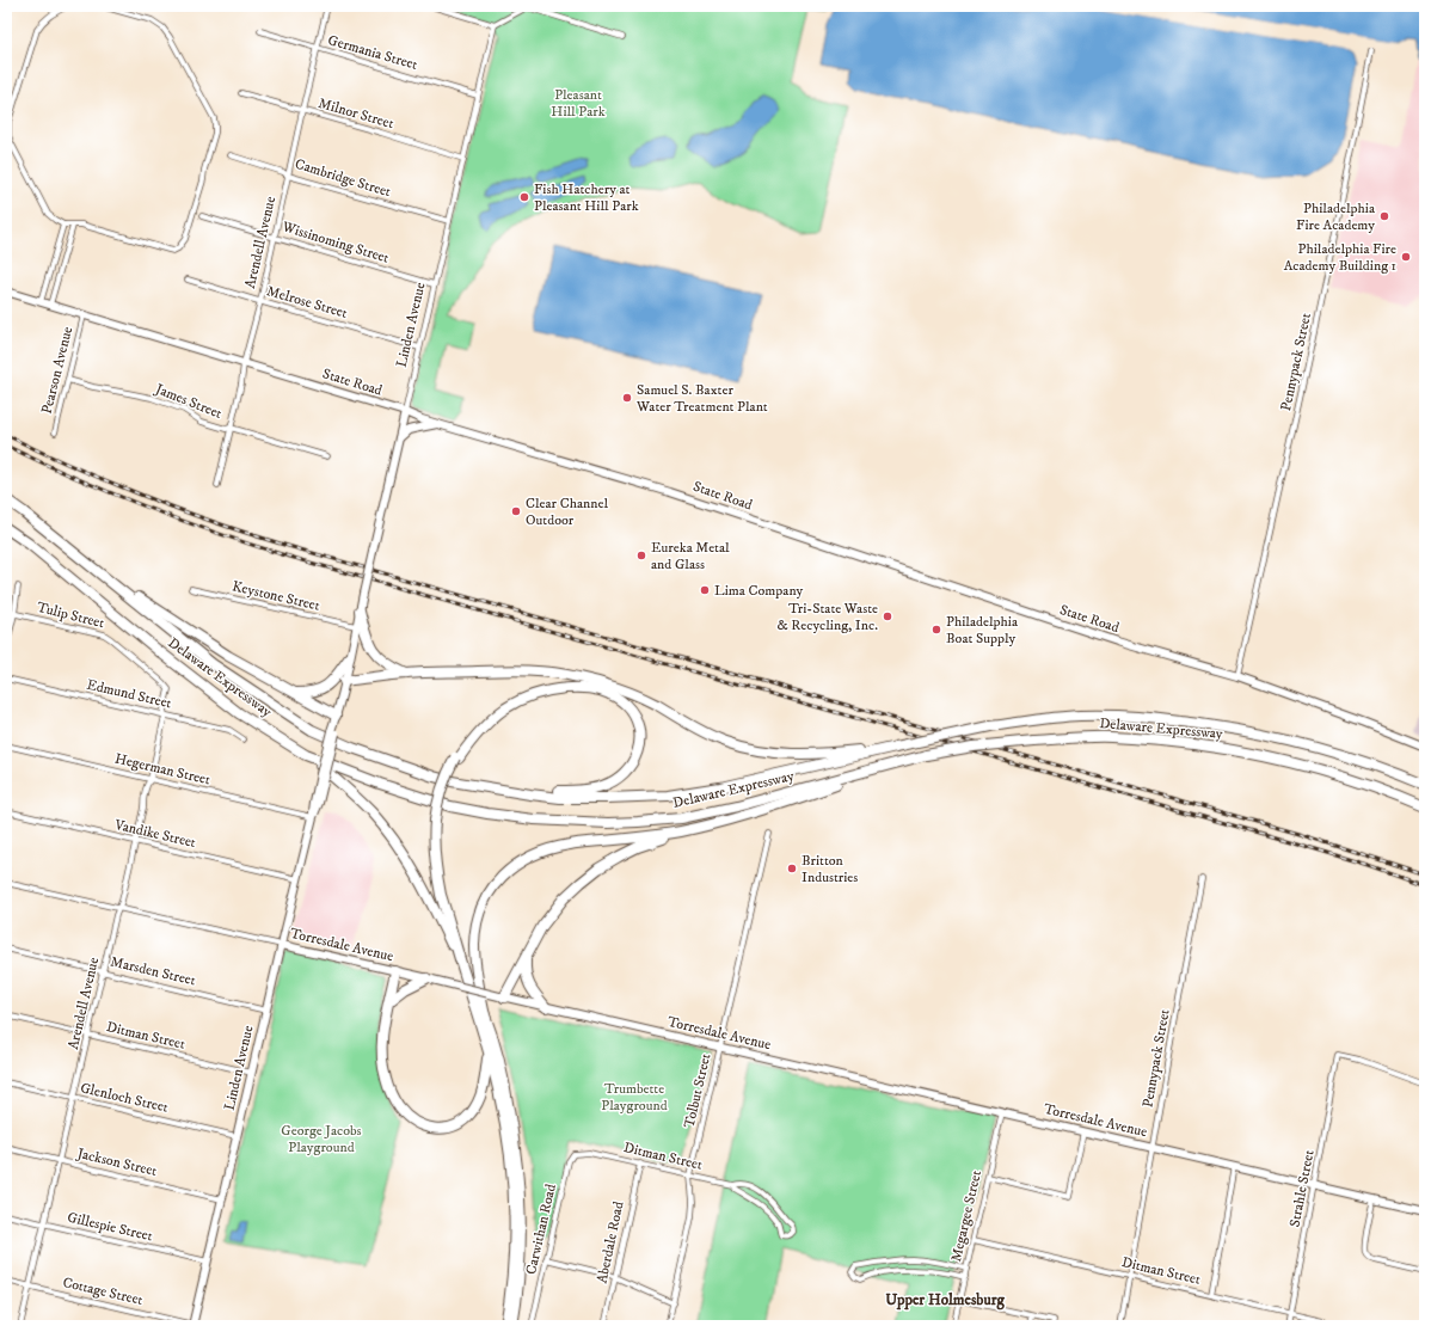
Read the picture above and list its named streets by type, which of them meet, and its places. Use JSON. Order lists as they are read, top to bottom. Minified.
{"streets":{"highway":["Delaware Expressway"],"street":["Germania Street","Milnor Street","Cambridge Street","Arendell Avenue","Wissinoming Street","Melrose Street","Linden Avenue","Pennypack Street","Pearson Avenue","State Road","James Street","Keystone Street","Tulip Street","Edmund Street","Hegerman Street","Vandike Street","Torresdale Avenue","Marsden Street","Ditman Street","Tolbut Street","Glenloch Street","Jackson Street","Strahle Street","Megargee Street","Gillespie Street","Carwithan Road","Aberdale Road","Cottage Street"]},"crossings":[["Germania Street","Arendell Avenue"],["Germania Street","Linden Avenue"],["Milnor Street","Arendell Avenue"],["Milnor Street","Linden Avenue"],["Cambridge Street","Arendell Avenue"],["Cambridge Street","Linden Avenue"],["Arendell Avenue","Wissinoming Street"],["Arendell Avenue","Melrose Street"],["Arendell Avenue","State Road"],["Arendell Avenue","James Street"],["Arendell Avenue","Tulip Street"],["Arendell Avenue","Edmund Street"],["Arendell Avenue","Hegerman Street"],["Arendell Avenue","Vandike Street"],["Arendell Avenue","Torresdale Avenue"],["Arendell Avenue","Marsden Street"],["Arendell Avenue","Ditman Street"],["Arendell Avenue","Glenloch Street"],["Arendell Avenue","Jackson Street"],["Arendell Avenue","Gillespie Street"],["Arendell Avenue","Cottage Street"],["Wissinoming Street","Linden Avenue"],["Melrose Street","Linden Avenue"],["Linden Avenue","State Road"],["Linden Avenue","Keystone Street"],["Linden Avenue","Hegerman Street"],["Linden Avenue","Vandike Street"],["Linden Avenue","Torresdale Avenue"],["Linden Avenue","Marsden Street"],["Linden Avenue","Ditman Street"],["Linden Avenue","Glenloch Street"],["Linden Avenue","Jackson Street"],["Linden Avenue","Gillespie Street"],["Linden Avenue","Cottage Street"],["Pennypack Street","State Road"],["Pennypack Street","Torresdale Avenue"],["Pennypack Street","Ditman Street"],["Pearson Avenue","State Road"],["Pearson Avenue","James Street"],["Torresdale Avenue","Tolbut Street"],["Torresdale Avenue","Strahle Street"],["Torresdale Avenue","Megargee Street"],["Ditman Street","Tolbut Street"],["Ditman Street","Strahle Street"],["Ditman Street","Megargee Street"],["Ditman Street","Carwithan Road"],["Ditman Street","Aberdale Road"]],"districts":["Upper Holmesburg"],"parks":["Pleasant Hill Park","Trumbette Playground","George Jacobs Playground"],"places":["Fish Hatchery at Pleasant Hill Park","Philadelphia Fire Academy","Philadelphia Fire Academy Building 1","Samuel S. Baxter Water Treatment Plant","Clear Channel Outdoor","Eureka Metal and Glass","Lima Company","Tri-State Waste & Recycling, Inc.","Philadelphia Boat Supply","Britton Industries"]}
